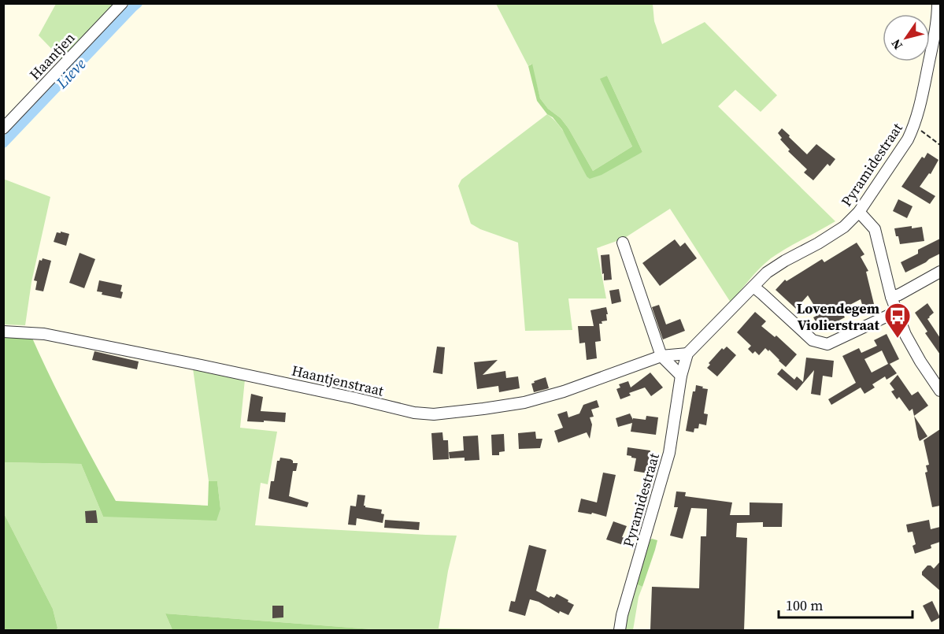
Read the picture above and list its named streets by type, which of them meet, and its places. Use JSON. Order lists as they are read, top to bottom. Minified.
{"streets":{"street":["Haantjen","Pyramidestraat","Haantjenstraat"]},"crossings":[["Pyramidestraat","Haantjenstraat"]],"water":["Lieve"],"places":{"bus stop":["Lovendegem Violierstraat"]},"scale_bar":"100 m","north":"bottom left"}
